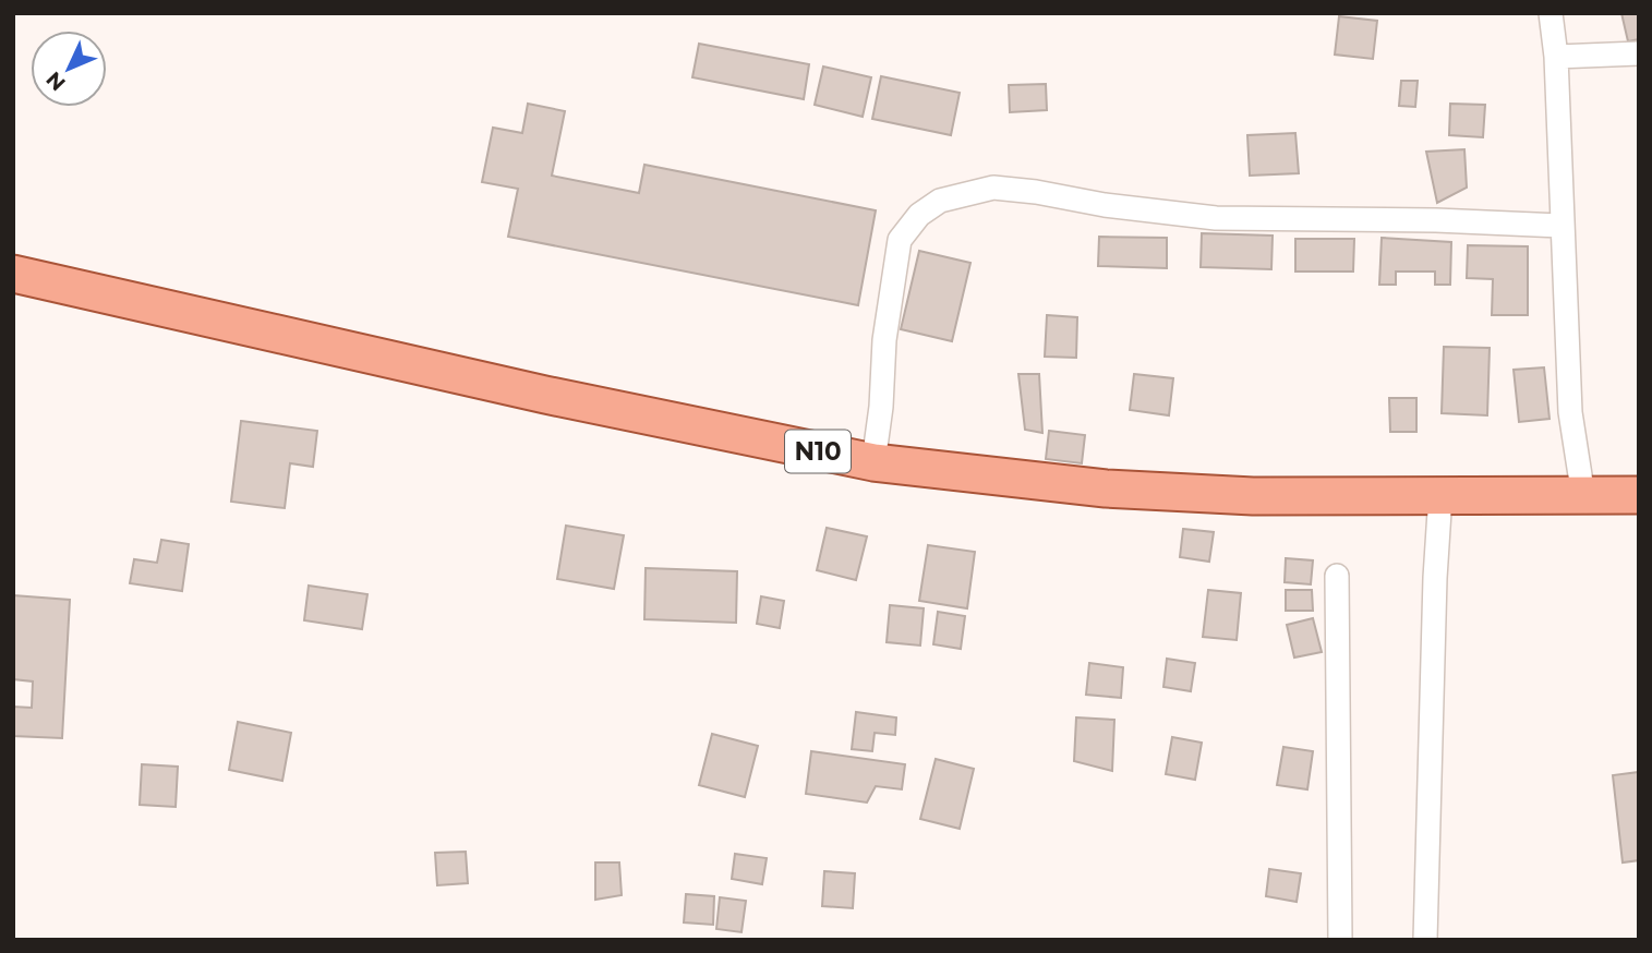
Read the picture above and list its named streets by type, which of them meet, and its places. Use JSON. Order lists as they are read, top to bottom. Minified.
{"streets":{"main road":["N10"]},"north":"bottom left"}
